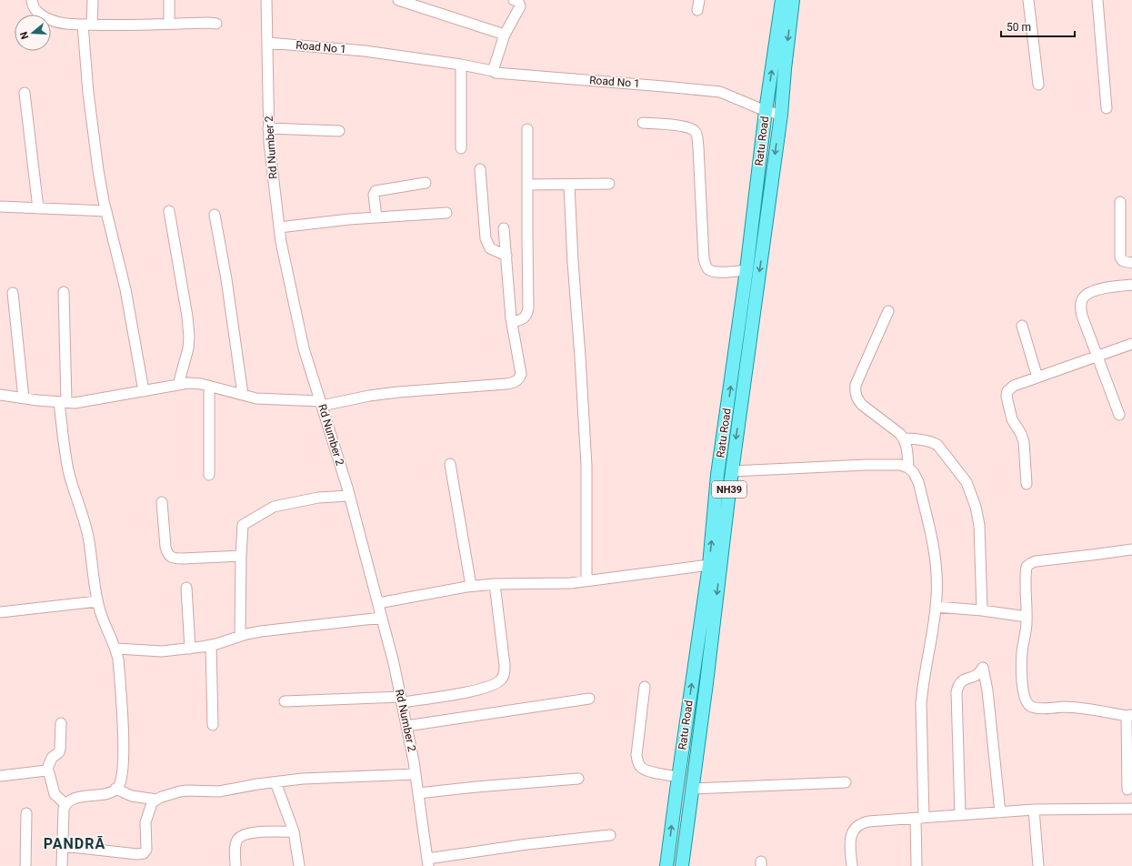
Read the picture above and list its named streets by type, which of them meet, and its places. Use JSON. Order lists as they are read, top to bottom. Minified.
{"streets":{"main road":["Ratu Road","NH39"],"street":["Road No 1","Rd Number 2"]},"crossings":[["Road No 1","Ratu Road"],["Road No 1","Rd Number 2"]],"districts":["PANDRĀ"],"scale_bar":"50 m","north":"left"}
